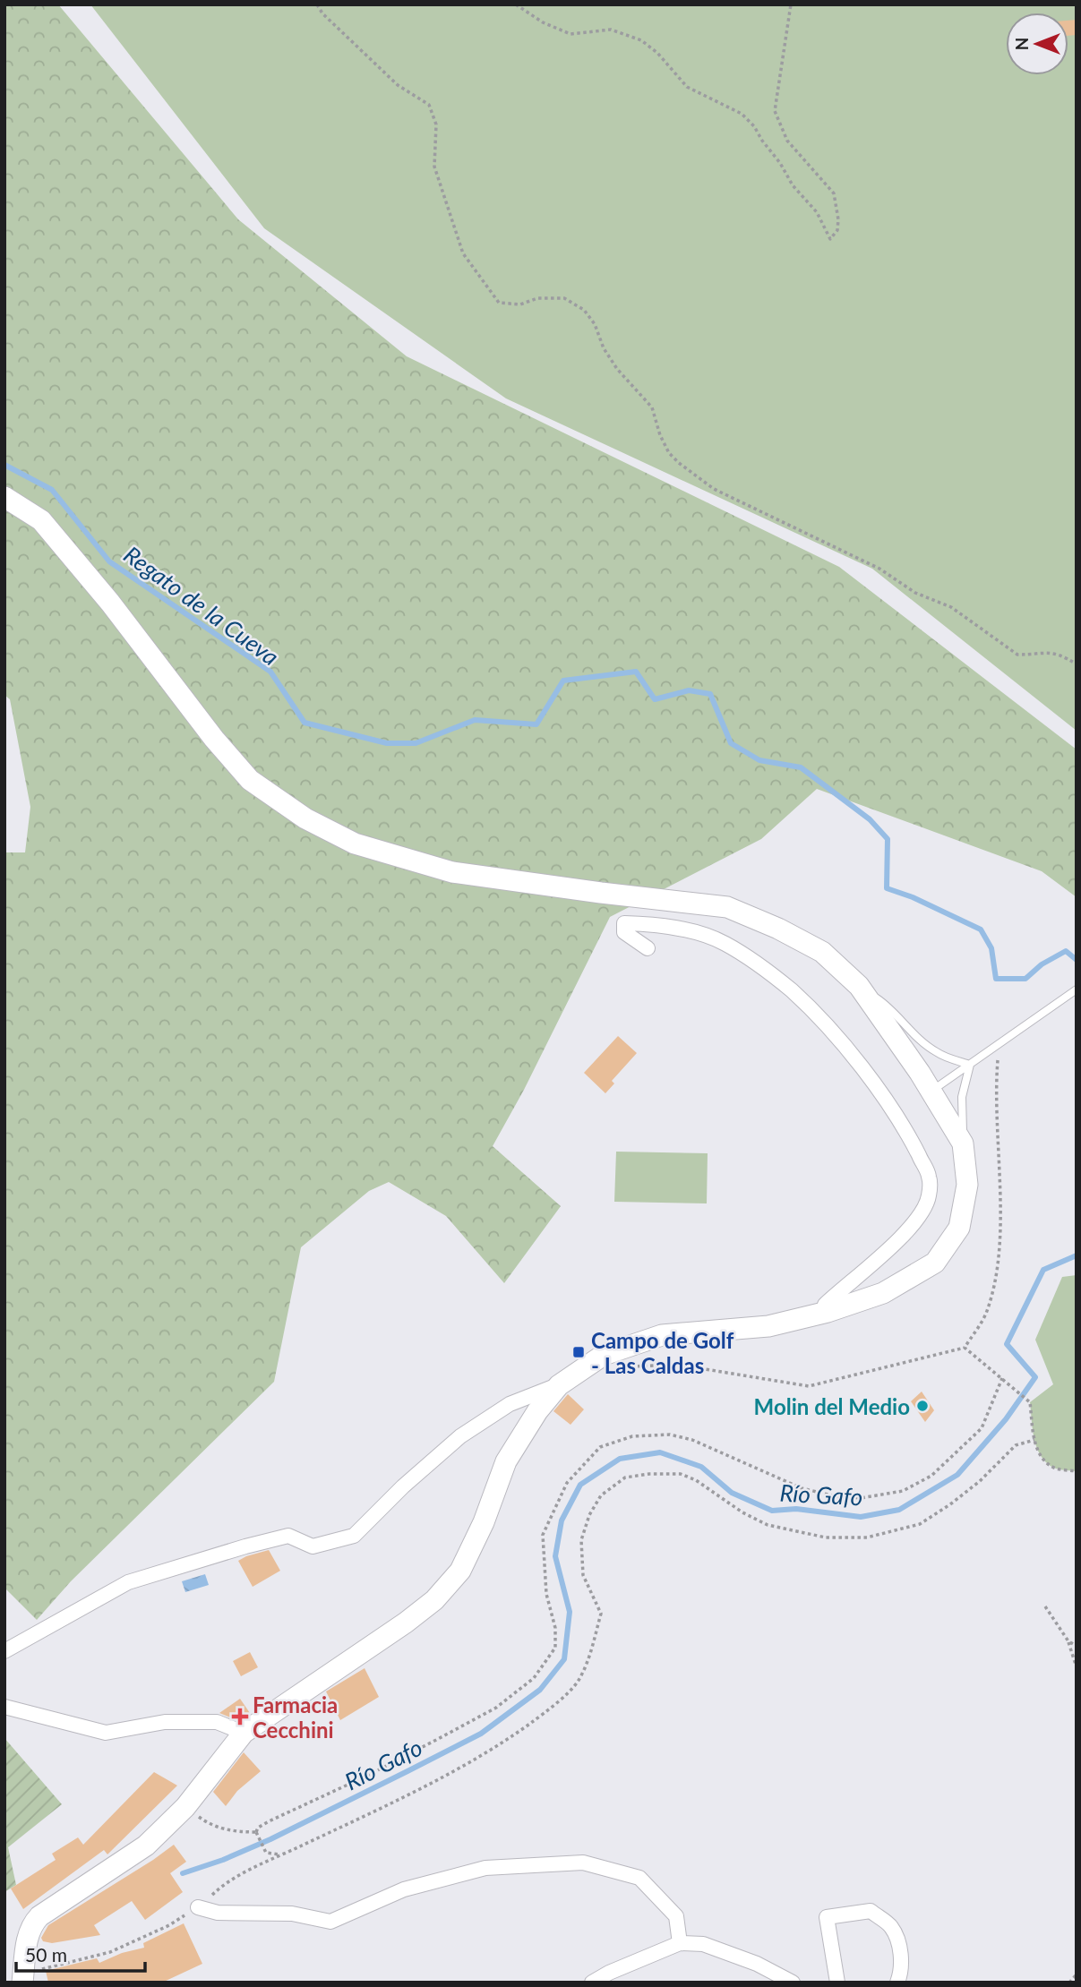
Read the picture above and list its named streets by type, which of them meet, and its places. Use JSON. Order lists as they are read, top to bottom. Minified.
{"water":["Regato de la Cueva","Río Gafo"],"places":{"transit":["Campo de Golf - Las Caldas"],"other":["Molin del Medio"],"health":["Farmacia Cecchini"]},"scale_bar":"50 m","north":"left"}
